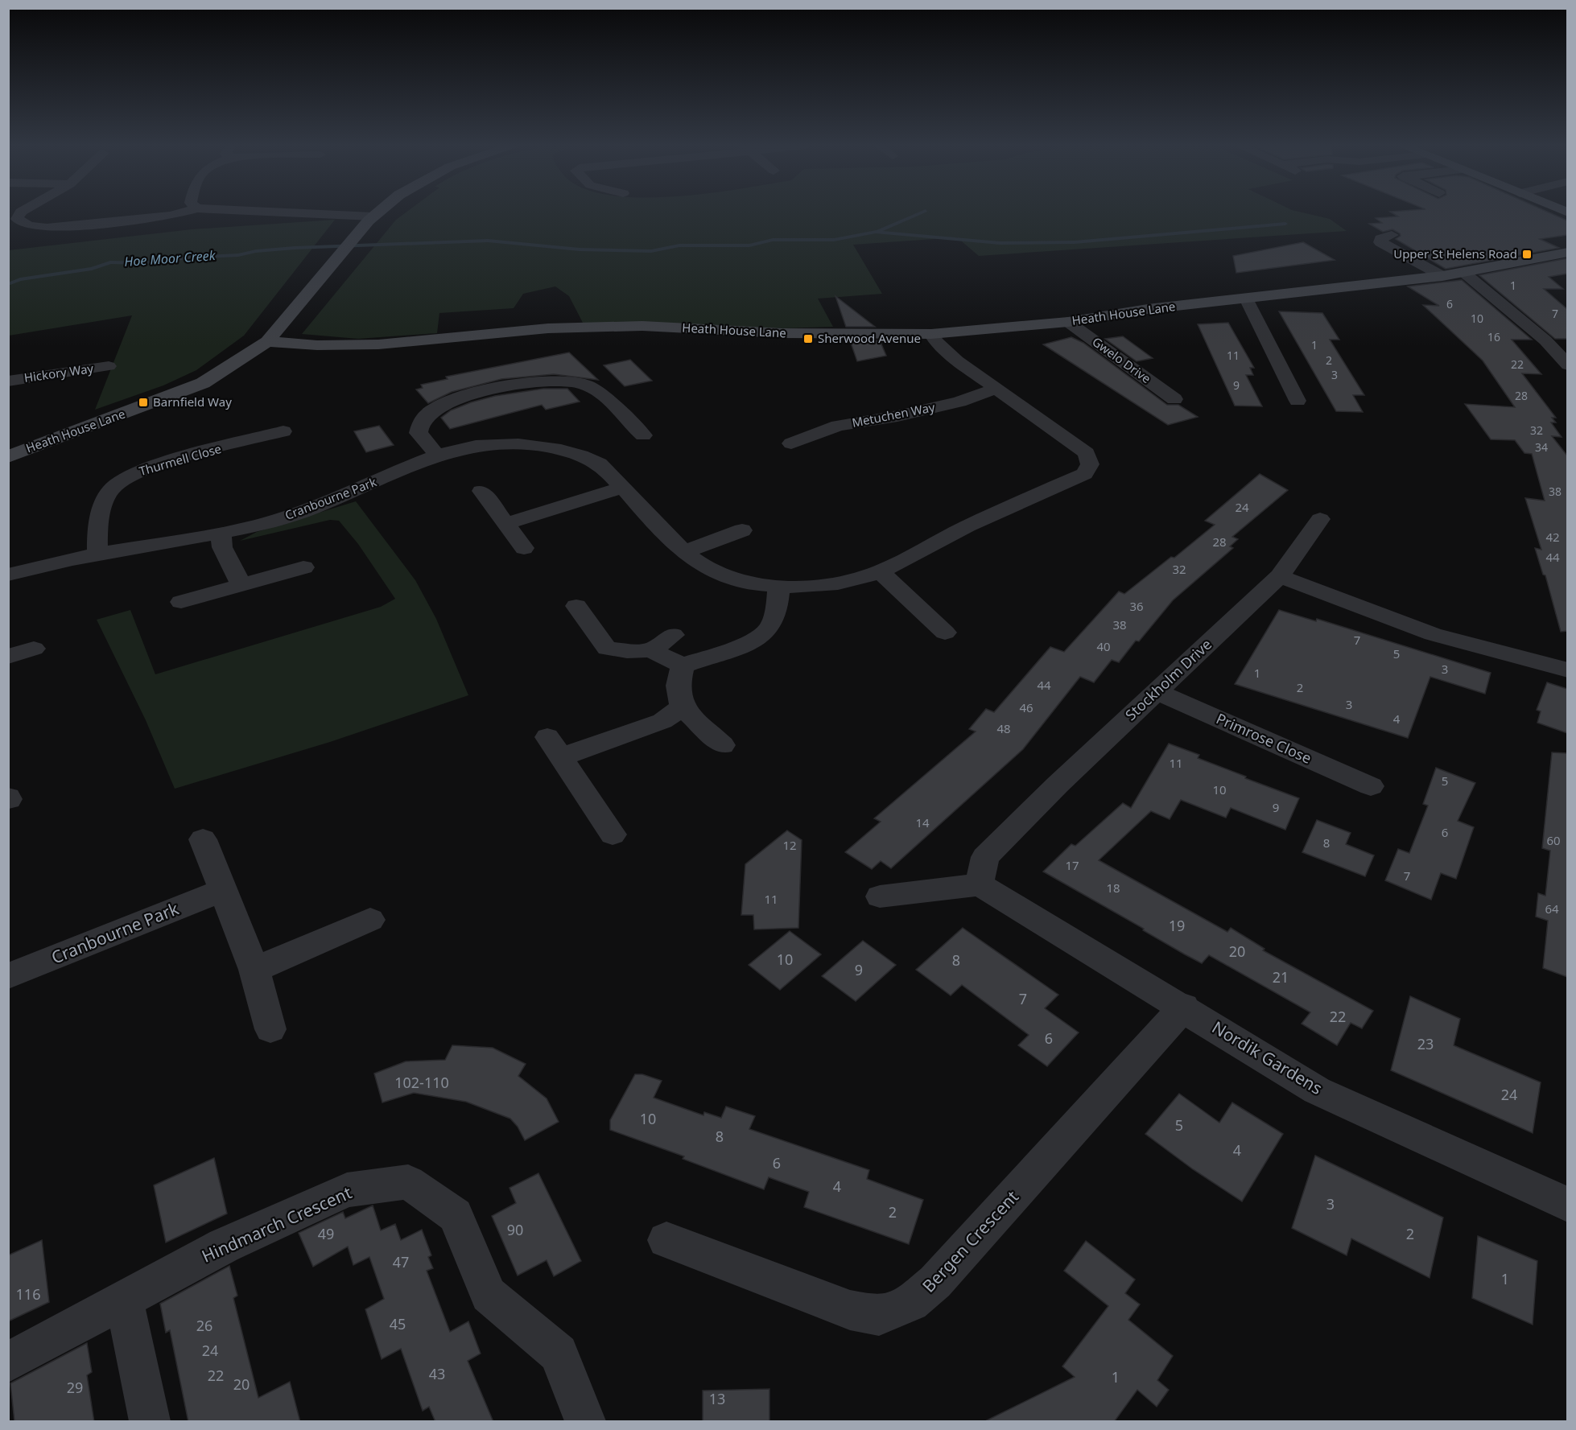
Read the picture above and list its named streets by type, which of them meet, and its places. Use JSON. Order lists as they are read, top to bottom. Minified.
{"streets":{"street":["Heath House Lane","Gwelo Drive","Hickory Way","Metuchen Way","Thurmell Close","Cranbourne Park","Stockholm Drive","Primrose Close","Nordik Gardens","Hindmarch Crescent","Bergen Crescent"]},"crossings":[["Heath House Lane","Gwelo Drive"],["Thurmell Close","Cranbourne Park"],["Stockholm Drive","Primrose Close"],["Stockholm Drive","Nordik Gardens"],["Nordik Gardens","Bergen Crescent"]],"water":["Hoe Moor Creek"],"places":{"transit":["Upper St Helens Road","Sherwood Avenue","Barnfield Way"]},"house_numbers":["1","6","7","10","16","1","11","2","22","3","9","28","32","34","38","24","42","28","44","32","36","38","7","40","5","3","1","44","2","3","46","4","48","11","5","10","9","14","6","60","8","12","17","7","18","11","64","19","20","10","8","9","21","7","22","6","23","102-110","24","10","5","8","4","6","4","3","2","90","49","2","47","1","116","45","26","24","43","22","1","20","29","13"]}
